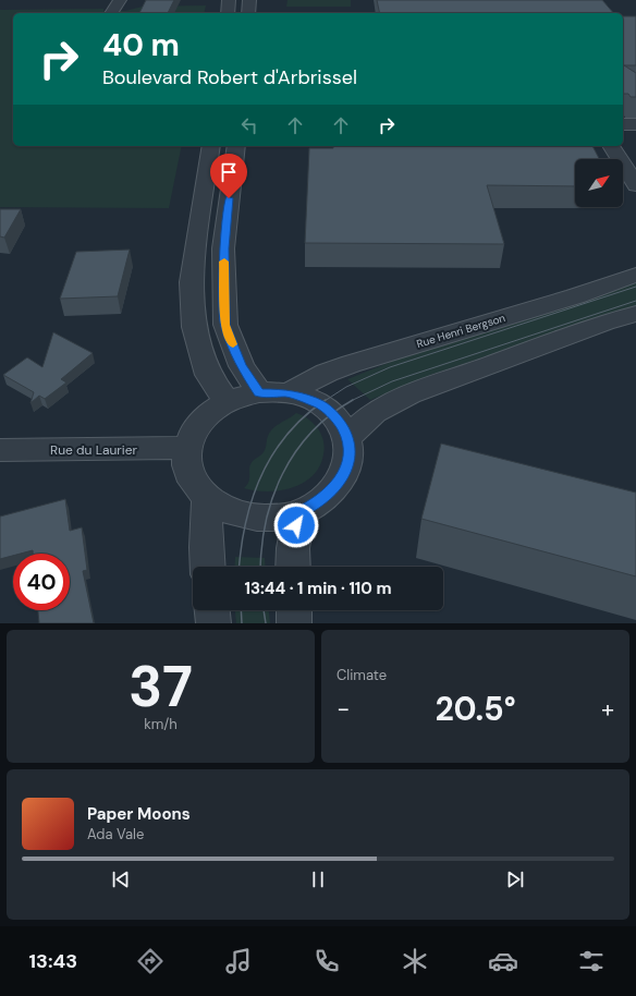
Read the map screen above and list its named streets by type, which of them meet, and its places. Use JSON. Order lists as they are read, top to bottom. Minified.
{"streets":{"street":["Rue Henri Bergson","Rue du Laurier"]},"crossings":[["Rue Henri Bergson","Rue du Laurier"]],"north":"top right","page":{"turn":["40 m","Boulevard Robert d'Arbrissel"],"limit":"40","trip":"13:44 · 1 min · 110 m","tile":[["37","km/h"],"Climate"],"heat":["−","20.5°","+"],"song":["Paper Moons","Ada Vale"],"tabs":"13:43"}}
